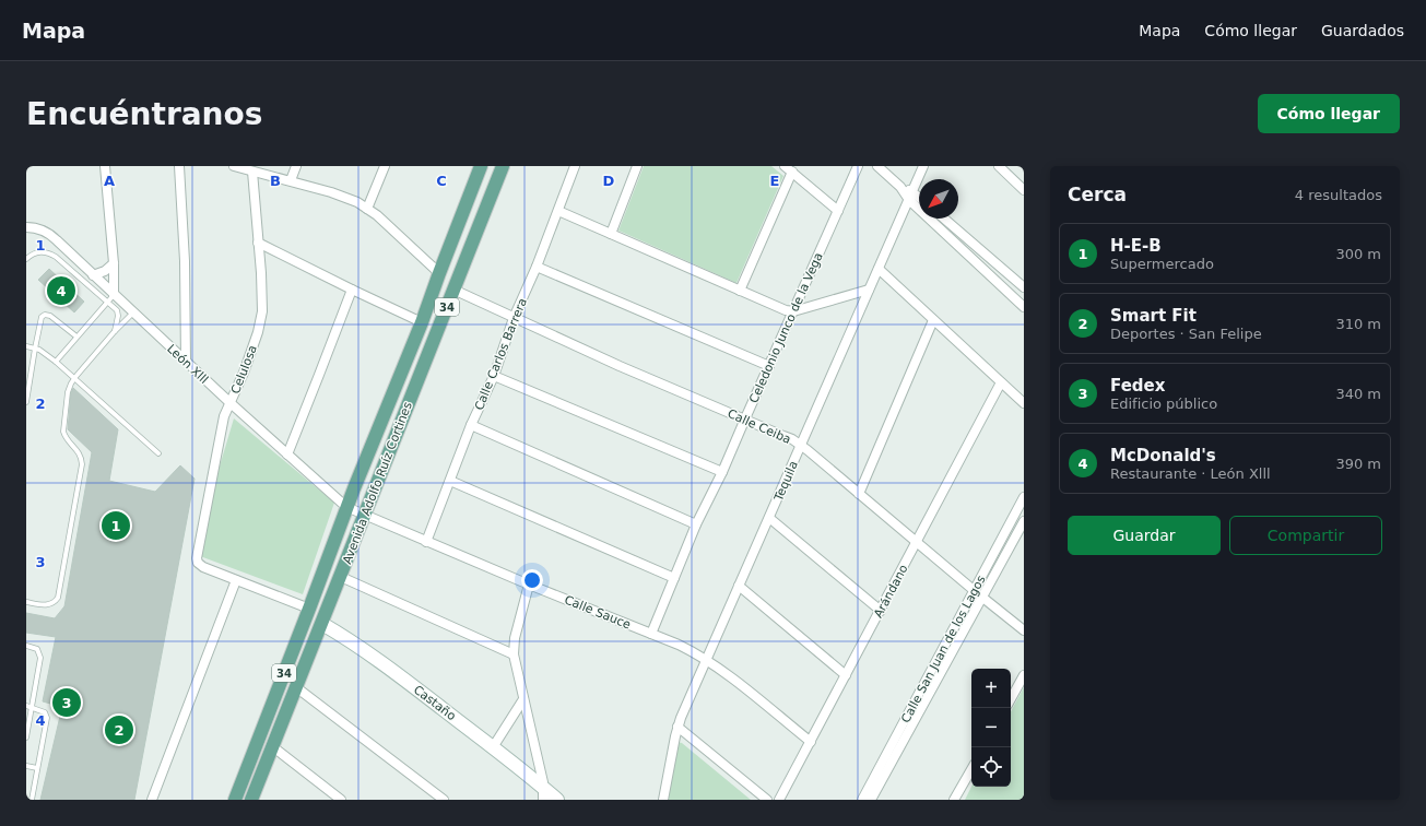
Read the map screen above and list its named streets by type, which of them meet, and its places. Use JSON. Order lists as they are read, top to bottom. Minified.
{"streets":{"main road":["34","Avenida Adolfo Ruíz Cortines"],"street":["Celedonio Junco de la Vega","Calle Carlos Barrera","León Xlll","Celulosa","Calle Ceiba","Tequila","Arándano","Calle Sauce","Calle San Juan de los Lagos","Castaño"]},"crossings":[["Celedonio Junco de la Vega","Calle Ceiba"],["Celedonio Junco de la Vega","Calle Sauce"],["Calle Carlos Barrera","Calle Ceiba"],["Calle Carlos Barrera","Calle Sauce"],["León Xlll","Celulosa"],["León Xlll","Avenida Adolfo Ruíz Cortines"],["León Xlll","Calle Sauce"],["Calle Ceiba","Tequila"],["Calle Ceiba","Avenida Adolfo Ruíz Cortines"],["Calle Ceiba","Arándano"],["Calle Ceiba","Calle San Juan de los Lagos"],["Tequila","Calle Sauce"],["Avenida Adolfo Ruíz Cortines","Calle Sauce"],["Avenida Adolfo Ruíz Cortines","Castaño"],["Arándano","Calle Sauce"]],"north":"bottom left","page":{"header":"Mapa","nav":["Mapa","Cómo llegar","Guardados"],"buttons":["Cómo llegar",["Guardar","Compartir"]],"title":"Encuéntranos","heading":["Cerca","4 resultados"],"list":[{"mark":"1","name":"H-E-B","note":"Supermercado","value":"300 m"},{"mark":"2","name":"Smart Fit","note":"Deportes · San Felipe","value":"310 m"},{"mark":"3","name":"Fedex","note":"Edificio público","value":"340 m"},{"mark":"4","name":"McDonald's","note":"Restaurante · León Xlll","value":"390 m"}],"pins":["4","1","3","2"],"map_buttons":["+","−"]},"grid":{"columns":["A","B","C","D","E"],"rows":["1","2","3","4"]}}
